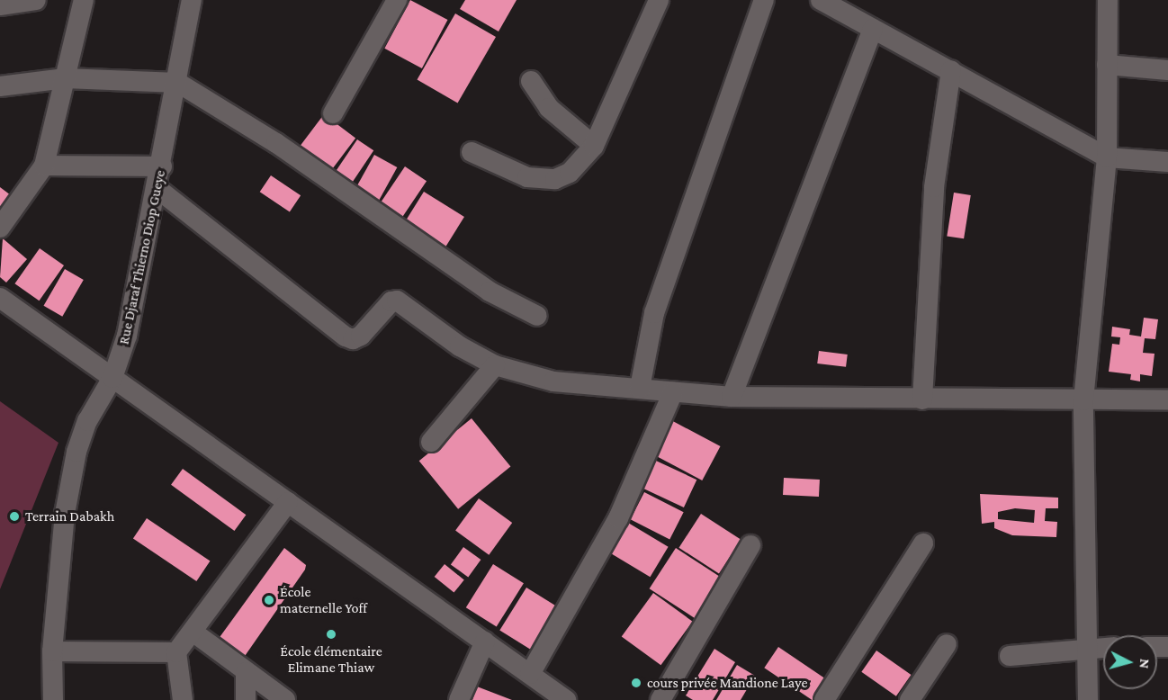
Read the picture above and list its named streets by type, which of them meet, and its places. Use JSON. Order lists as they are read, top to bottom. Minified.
{"streets":{"street":["Rue Djaraf Thierno Diop Gueye"]},"places":["Terrain Dabakh","École maternelle Yoff","École élémentaire Elimane Thiaw","cours privée Mandione Laye"],"north":"right"}
